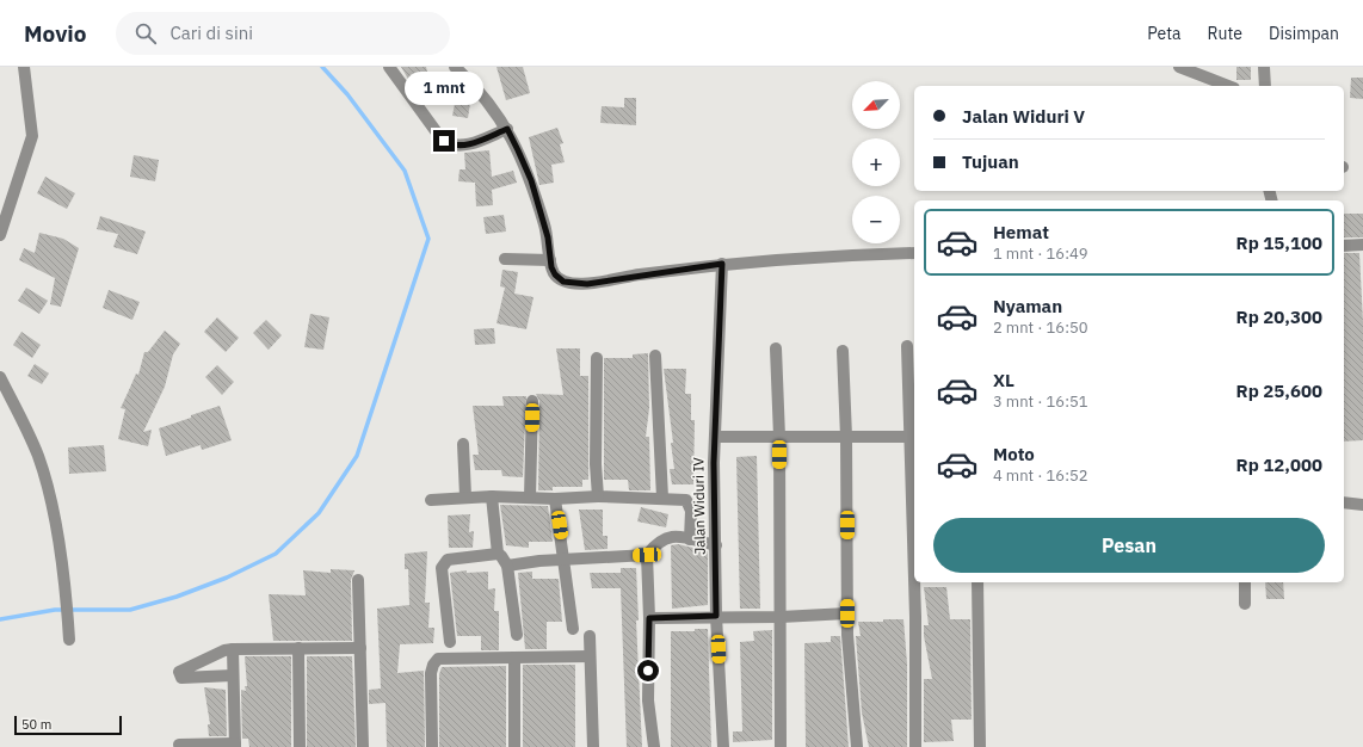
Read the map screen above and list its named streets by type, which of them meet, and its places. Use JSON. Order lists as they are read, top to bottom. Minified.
{"streets":{"street":["Jalan Widuri IV"]},"scale_bar":"50 m","north":"bottom left","page":{"header":"Movio","search":"Cari di sini","nav":["Peta","Rute","Disimpan"],"bubble":"1 mnt","map_buttons":["+","−"],"banner":["Jalan Widuri V","Tujuan"],"list":[{"name":"Hemat","note":"1 mnt · 16:49","value":"Rp 15,100"},{"name":"Nyaman","note":"2 mnt · 16:50","value":"Rp 20,300"},{"name":"XL","note":"3 mnt · 16:51","value":"Rp 25,600"},{"name":"Moto","note":"4 mnt · 16:52","value":"Rp 12,000"}],"buttons":"Pesan","scale":"50 m"}}
